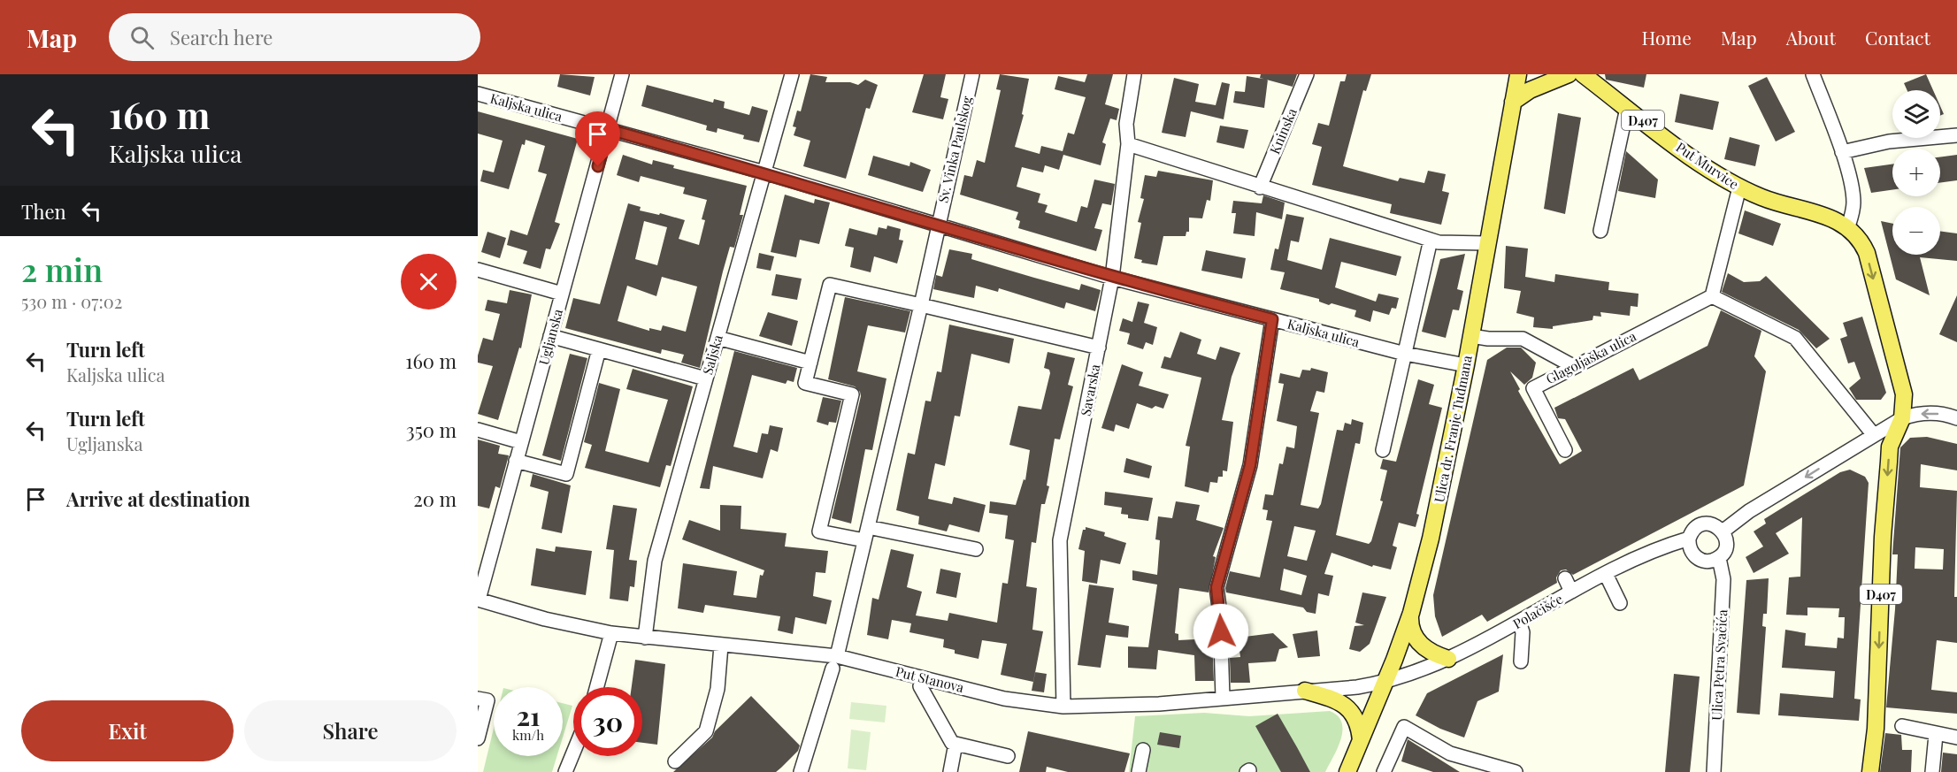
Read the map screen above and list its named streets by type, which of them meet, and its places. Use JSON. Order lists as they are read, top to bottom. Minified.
{"streets":{"main road":["D407","Put Murvice","Ulica dr. Franje Tuđmana"],"street":["Kaljska ulica","Kninska","Sv. Vinka Paulskog","Ugljanska","Saljska","Glagoljaška ulica","Savarska","Polačišće","Ulica Petra Svačića","Put Stanova"]},"crossings":[["Kaljska ulica","Sv. Vinka Paulskog"],["Kaljska ulica","Ugljanska"],["Kaljska ulica","Saljska"],["Kaljska ulica","Savarska"],["Kaljska ulica","Ulica dr. Franje Tuđmana"],["D407","Put Murvice"],["Sv. Vinka Paulskog","Put Stanova"],["Ugljanska","Put Stanova"],["Saljska","Put Stanova"],["Savarska","Put Stanova"],["Ulica dr. Franje Tuđmana","Polačišće"],["Ulica dr. Franje Tuđmana","Put Stanova"],["Polačišće","Ulica Petra Svačića"],["Polačišće","Put Stanova"]],"page":{"header":"Map","search":"Search here","nav":["Home","Map","About","Contact"],"turn":["160 m","Kaljska ulica"],"map_buttons":["+","−"],"then":"Then","heading":["2 min","530 m · 07:02"],"list":[{"name":"Turn left","note":"Kaljska ulica","value":"160 m"},{"name":"Turn left","note":"Ugljanska","value":"350 m"},{"name":"Arrive at destination","value":"20 m"}],"speed":"21 km/h","limit":"30","buttons":["Exit","Share"]}}
